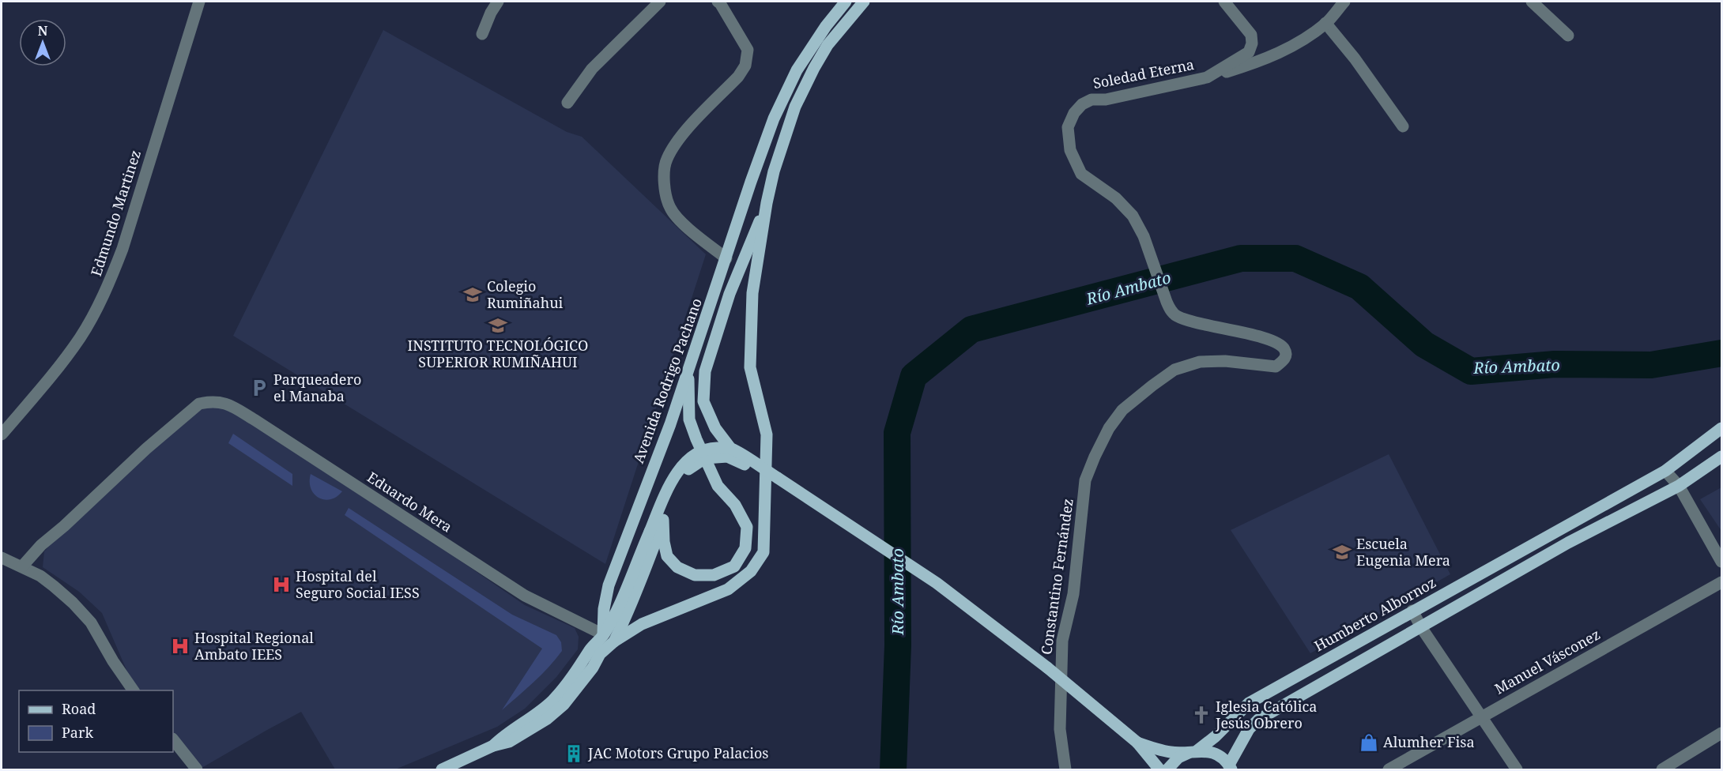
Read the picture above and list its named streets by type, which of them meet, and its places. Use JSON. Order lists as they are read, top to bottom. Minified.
{"streets":{"main road":["Avenida Rodrigo Pachano","Humberto Albornoz"],"street":["Soledad Eterna","Edmundo Martinez","Eduardo Mera","Constantino Fernández","Manuel Vásconez"]},"crossings":[["Soledad Eterna","Constantino Fernández"],["Avenida Rodrigo Pachano","Eduardo Mera"]],"water":["Río Ambato"],"places":{"school or university":["Colegio Rumiñahui","INSTITUTO TECNOLÓGICO SUPERIOR RUMIÑAHUI","Escuela Eugenia Mera"],"parking":["Parqueadero el Manaba"],"hospital":["Hospital del Seguro Social IESS","Hospital Regional Ambato IEES"],"church":["Iglesia Católica Jesús Obrero"],"shop":["Alumher Fisa"],"building":["JAC Motors Grupo Palacios"]},"legend":["Road","Park"],"north":"top"}
